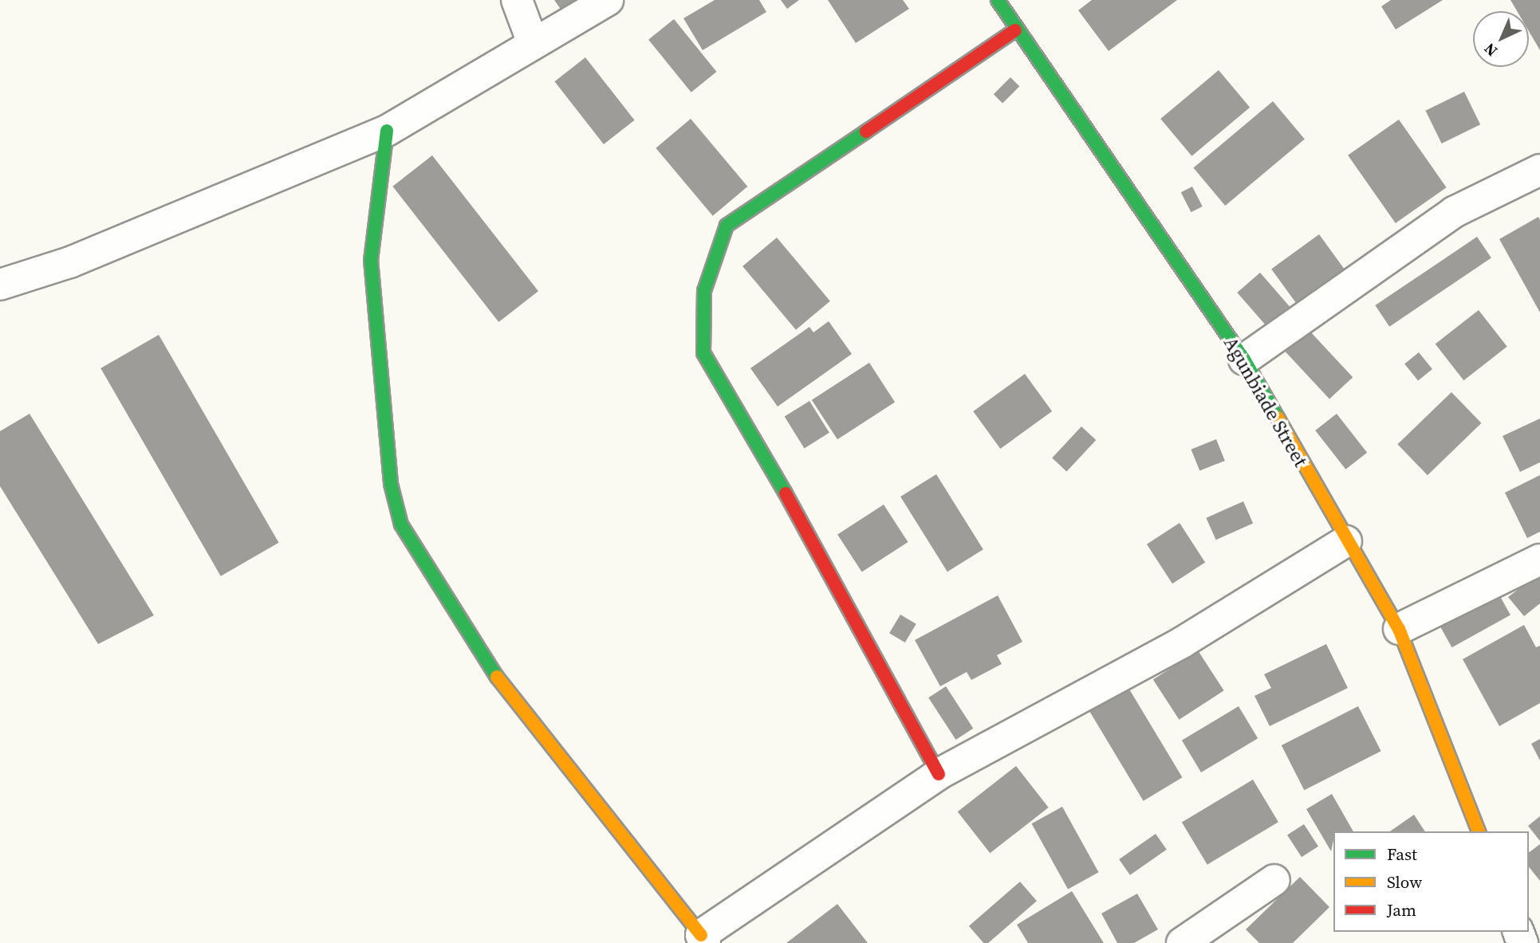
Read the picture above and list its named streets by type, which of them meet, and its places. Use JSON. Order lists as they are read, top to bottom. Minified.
{"streets":{"street":["Agunbiade Street"]},"legend":["Fast","Slow","Jam"],"north":"bottom left"}
